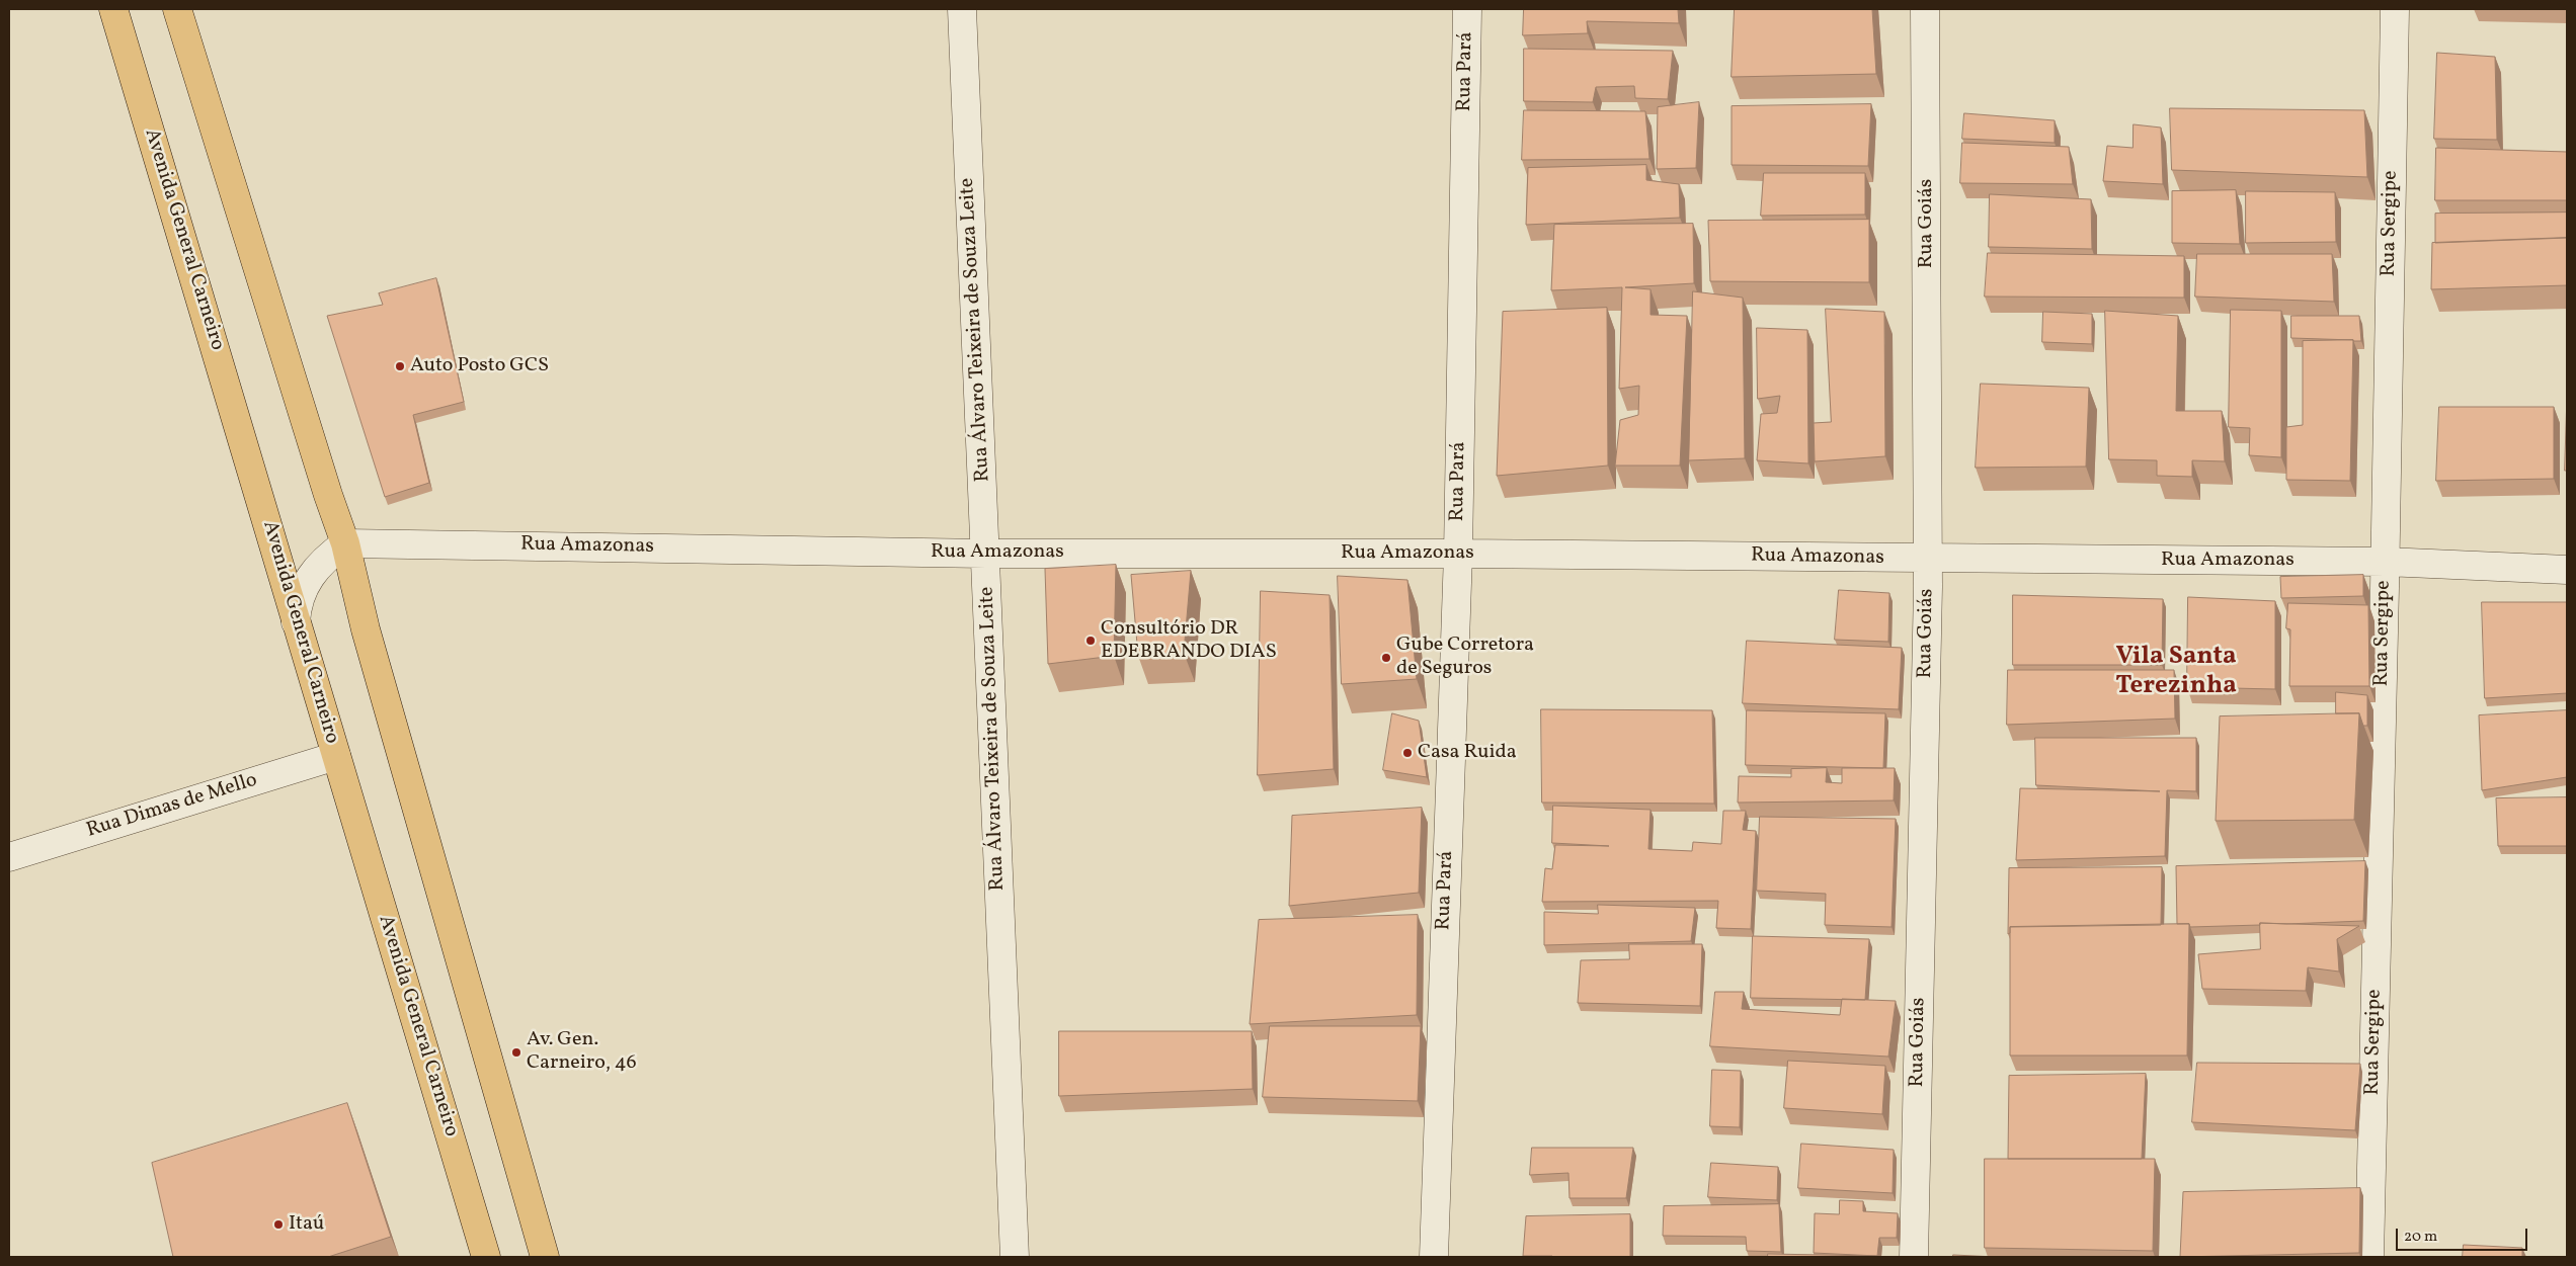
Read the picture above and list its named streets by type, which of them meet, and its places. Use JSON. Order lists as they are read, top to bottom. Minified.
{"streets":{"main road":["Avenida General Carneiro"],"street":["Rua Pará","Rua Goiás","Rua Sergipe","Rua Álvaro Teixeira de Souza Leite","Rua Amazonas","Rua Dimas de Mello"]},"crossings":[["Rua Pará","Rua Amazonas"],["Rua Goiás","Rua Amazonas"],["Rua Sergipe","Rua Amazonas"],["Avenida General Carneiro","Rua Dimas de Mello"],["Rua Álvaro Teixeira de Souza Leite","Rua Amazonas"]],"districts":["Vila Santa Terezinha"],"places":["Auto Posto GCS","Consultório DR EDEBRANDO DIAS","Gube Corretora de Seguros","Casa Ruida","Av. Gen. Carneiro, 46","Itaú"],"scale_bar":"20 m"}
